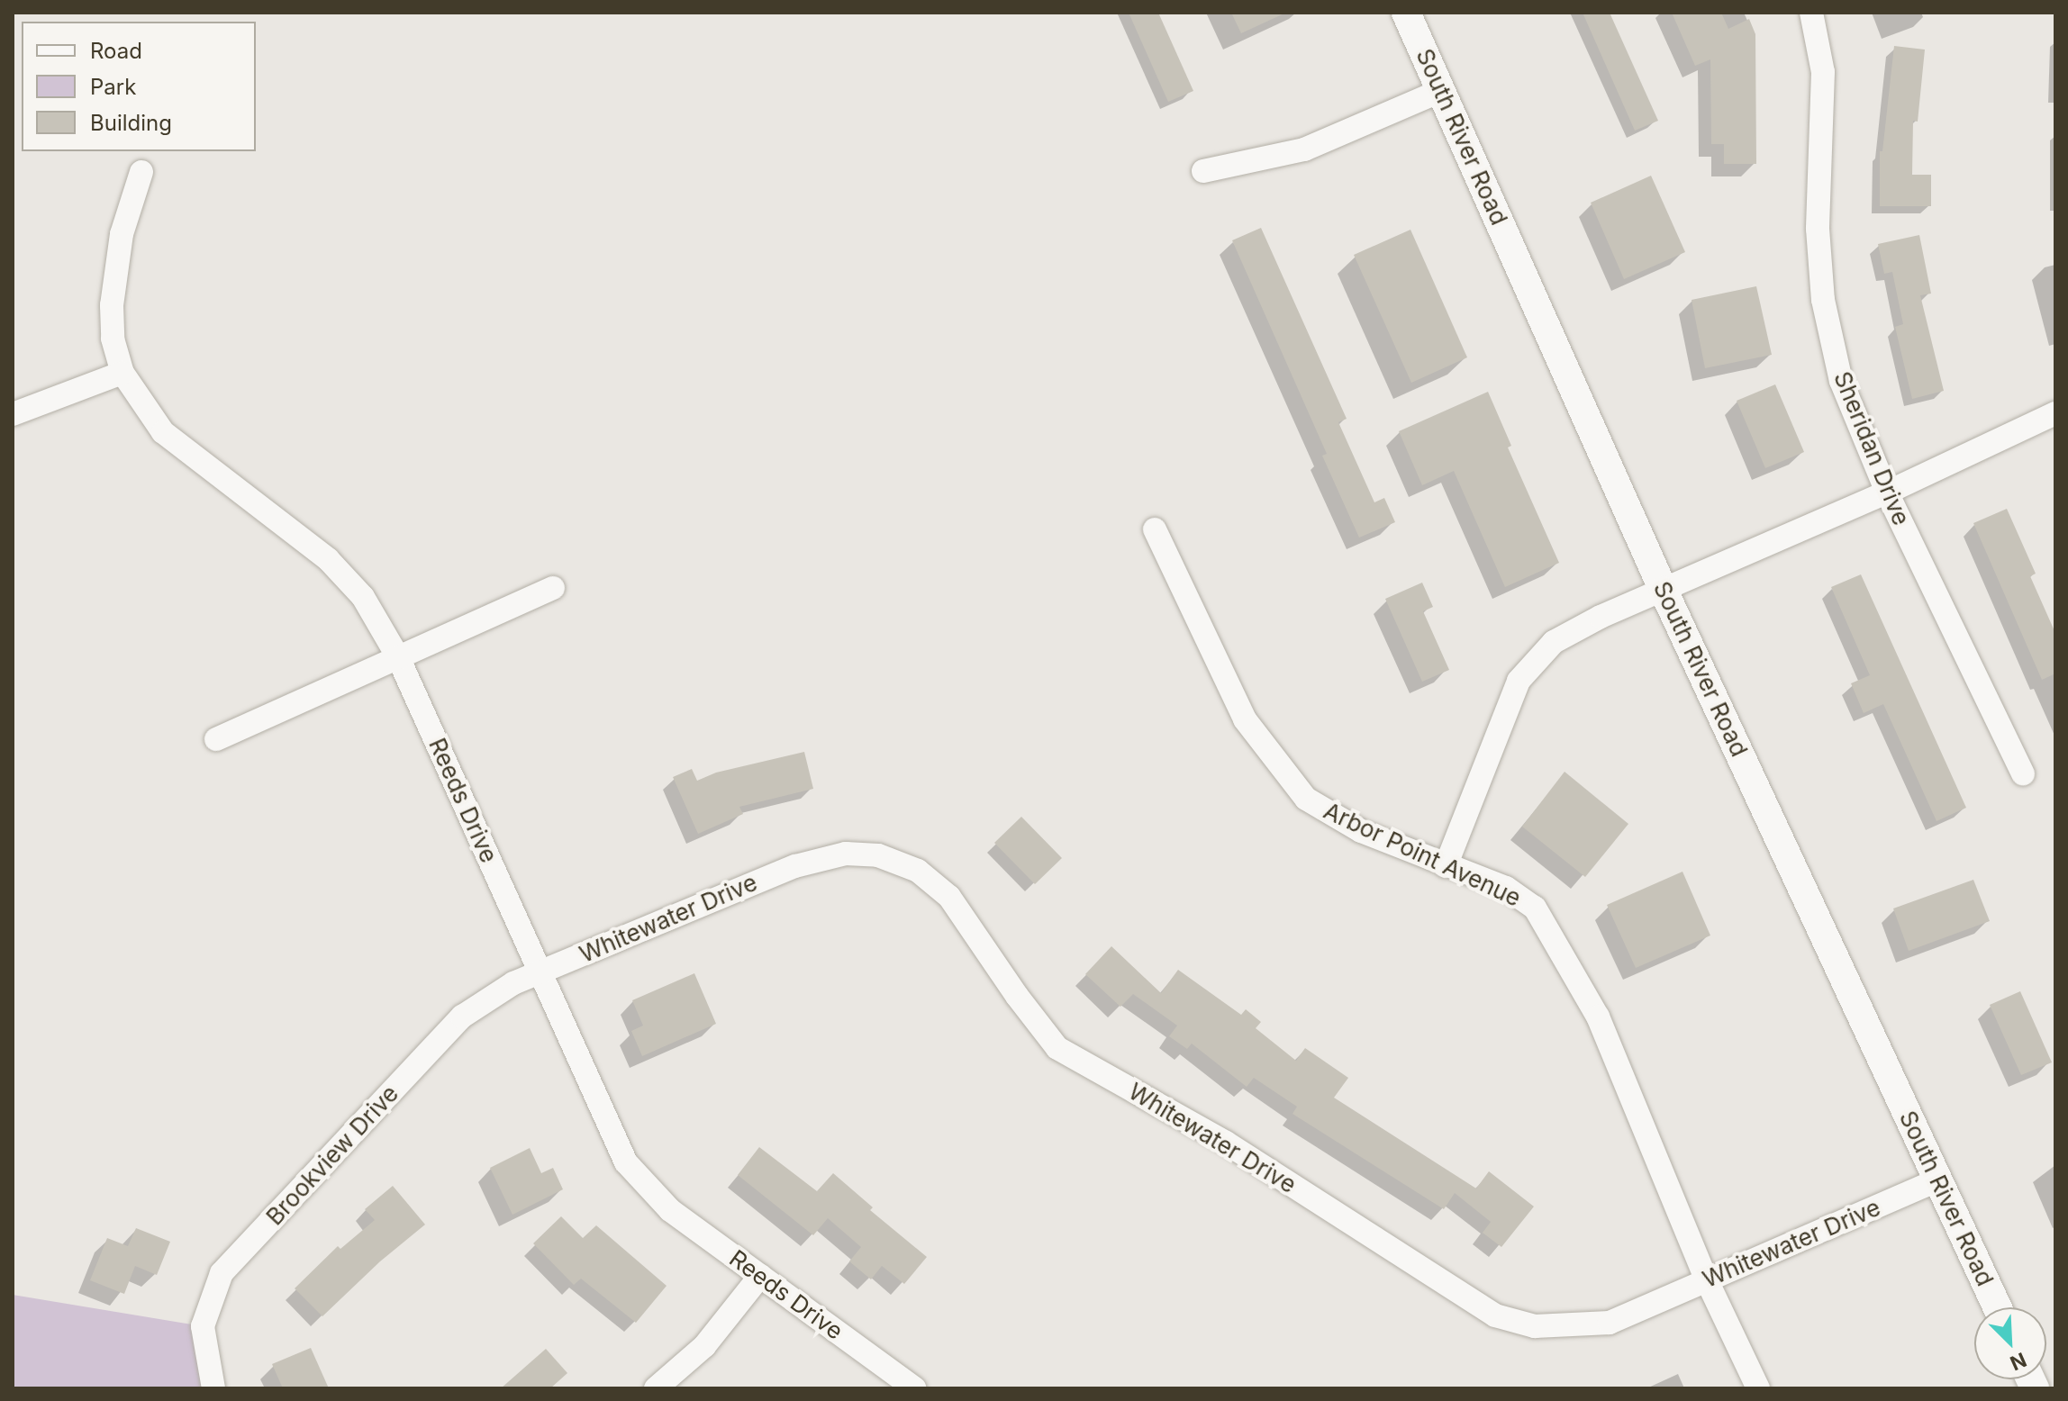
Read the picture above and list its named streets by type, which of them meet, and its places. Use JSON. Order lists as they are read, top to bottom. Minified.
{"streets":{"street":["South River Road","Sheridan Drive","Reeds Drive","Arbor Point Avenue","Whitewater Drive","Brookview Drive"]},"crossings":[["South River Road","Whitewater Drive"],["Reeds Drive","Whitewater Drive"],["Reeds Drive","Brookview Drive"],["Arbor Point Avenue","Whitewater Drive"],["Whitewater Drive","Brookview Drive"]],"legend":["Road","Park","Building"],"north":"bottom right"}
